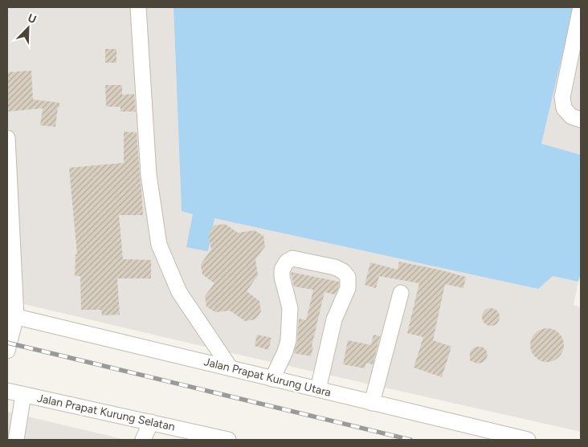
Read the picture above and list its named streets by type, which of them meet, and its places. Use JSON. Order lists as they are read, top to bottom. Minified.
{"streets":{"street":["Jalan Prapat Kurung Utara","Jalan Prapat Kurung Selatan"]},"north":"top right"}
